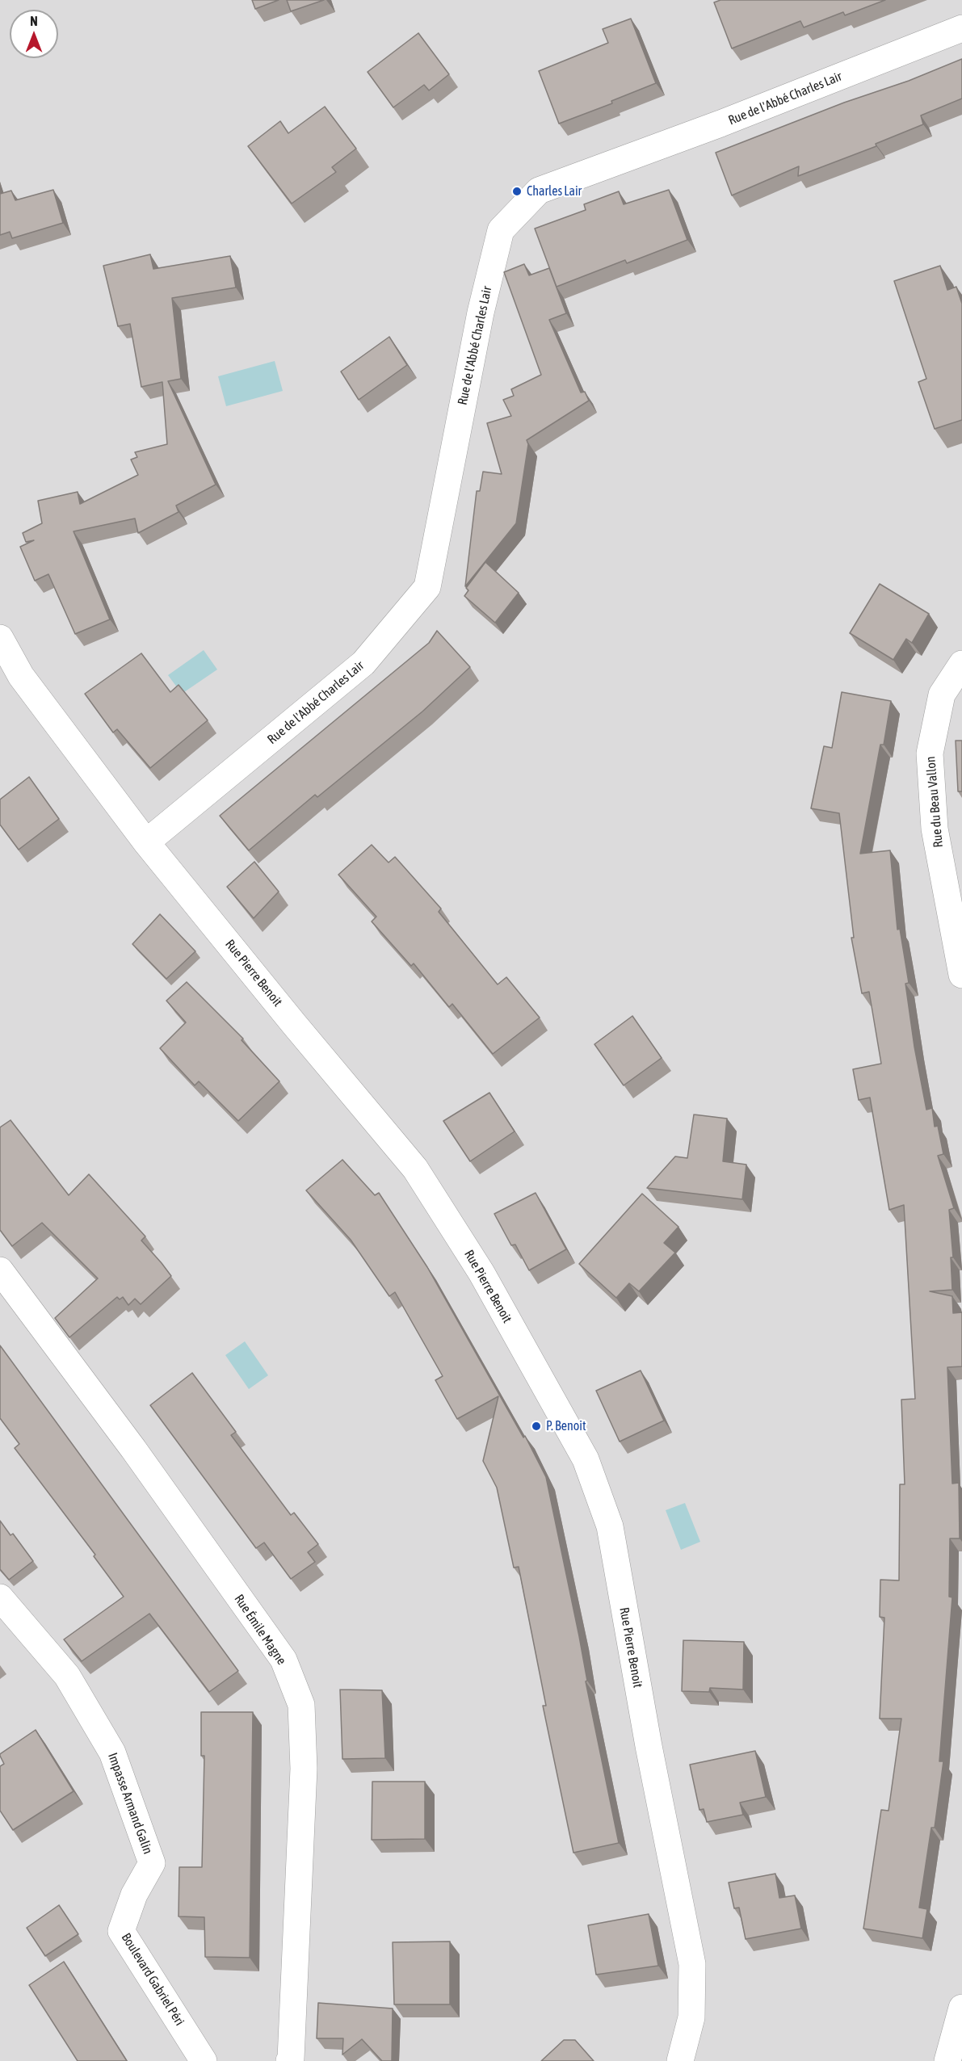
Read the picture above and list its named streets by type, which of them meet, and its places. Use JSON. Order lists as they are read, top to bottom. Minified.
{"streets":{"street":["Rue de l'Abbé Charles Lair","Rue du Beau Vallon","Rue Pierre Benoit","Rue Émile Magne","Impasse Armand Galin","Boulevard Gabriel Péri"]},"crossings":[["Rue de l'Abbé Charles Lair","Rue Pierre Benoit"],["Impasse Armand Galin","Boulevard Gabriel Péri"]],"places":["Charles Lair","P. Benoit"],"north":"top"}
